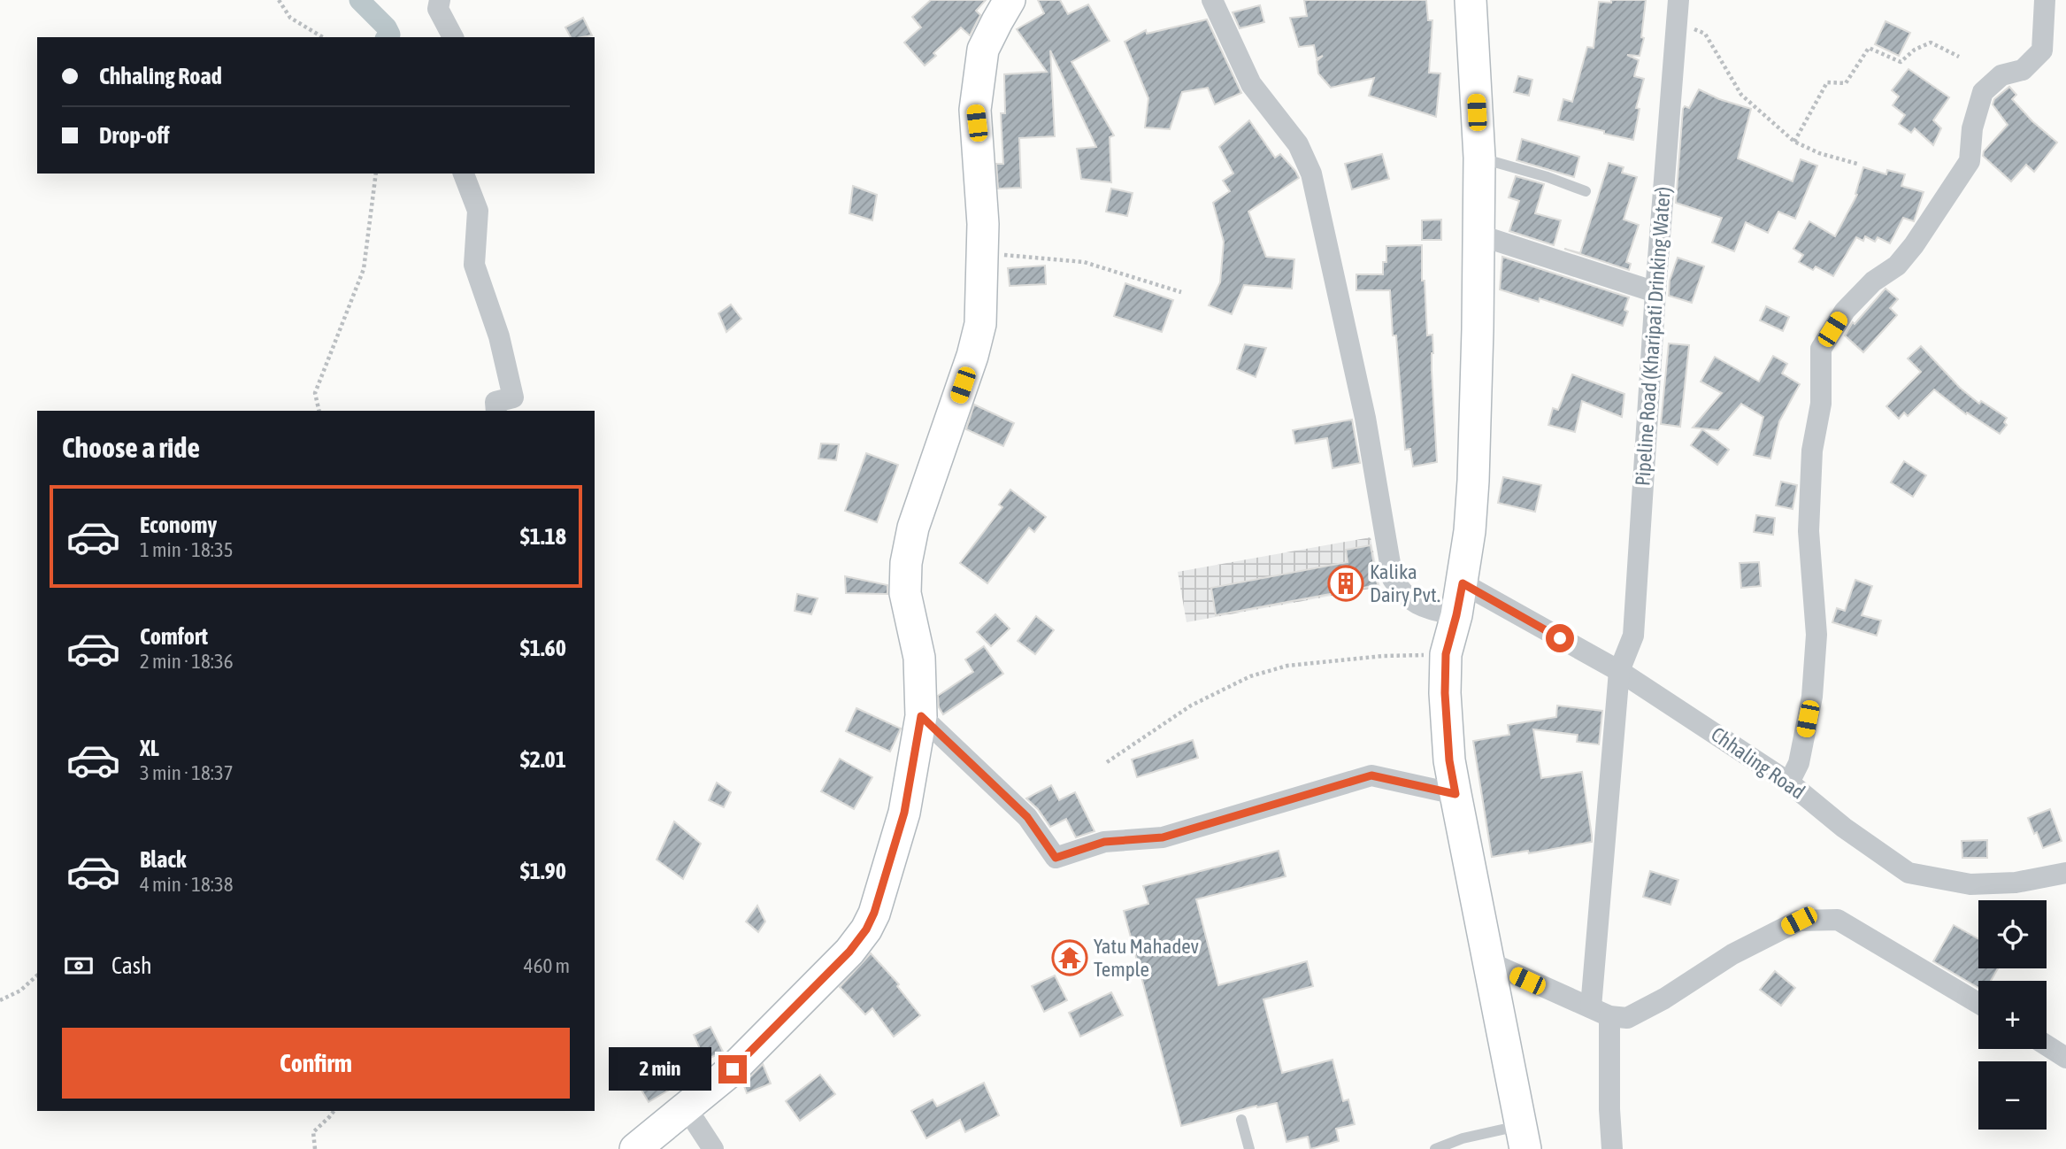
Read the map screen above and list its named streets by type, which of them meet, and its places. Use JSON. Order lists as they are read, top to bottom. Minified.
{"streets":{"street":["Pipeline Road (Kharipati Drinking Water)","Chhaling Road"]},"crossings":[["Pipeline Road (Kharipati Drinking Water)","Chhaling Road"]],"places":{"building":["Kalika Dairy Pvt."],"temple":["Yatu Mahadev Temple"]},"page":{"banner":["Chhaling Road","Drop-off"],"heading":"Choose a ride","list":[{"name":"Economy","note":"1 min · 18:35","value":"$1.18"},{"name":"Comfort","note":"2 min · 18:36","value":"$1.60"},{"name":"XL","note":"3 min · 18:37","value":"$2.01"},{"name":"Black","note":"4 min · 18:38","value":"$1.90"}],"map_buttons":["+","−"],"pay":["Cash","460 m"],"buttons":"Confirm","bubble":"2 min"}}
